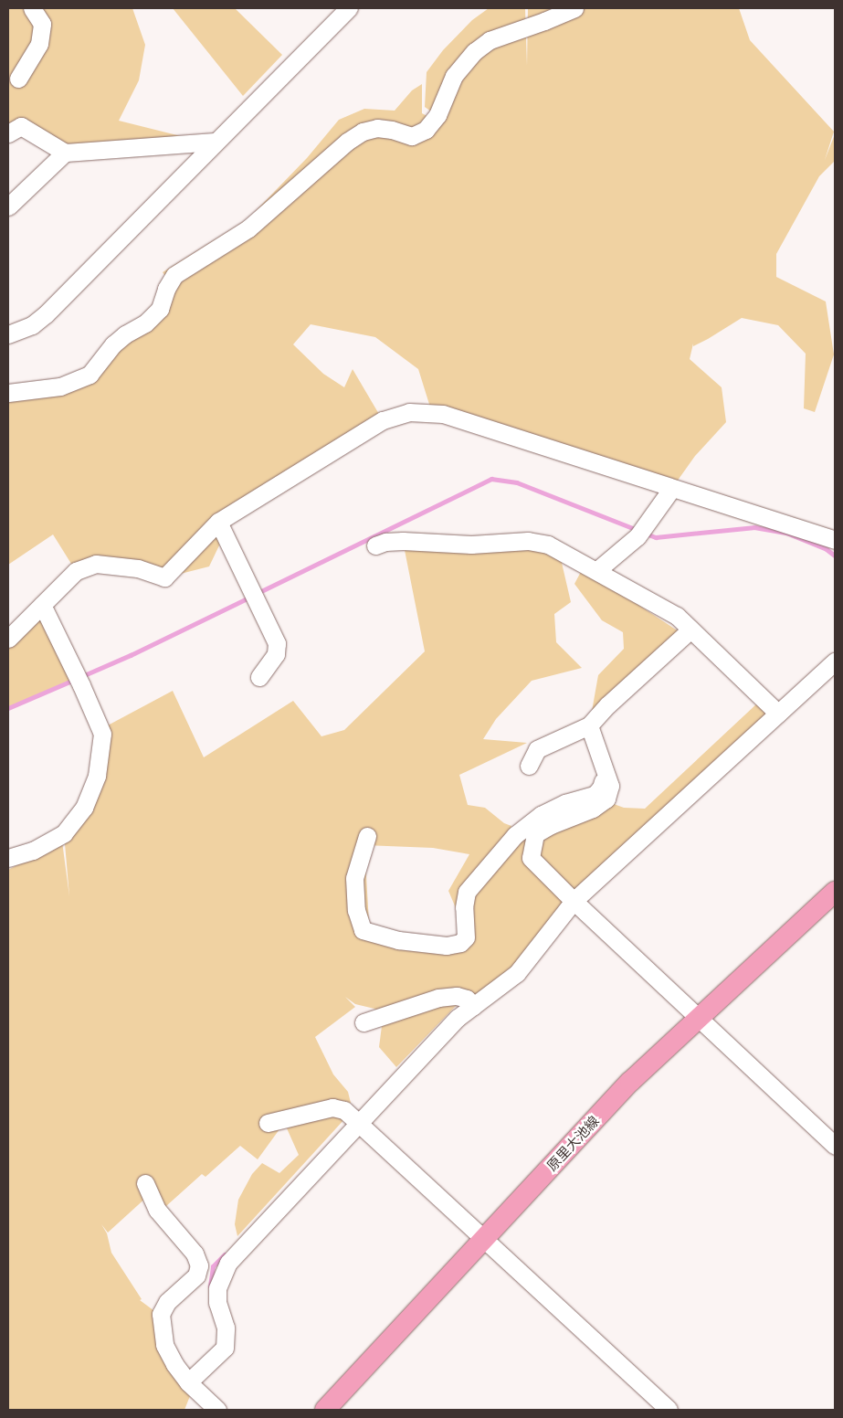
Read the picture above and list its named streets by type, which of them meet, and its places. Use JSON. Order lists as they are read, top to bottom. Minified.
{"streets":{"main road":["原里大池線"]}}
